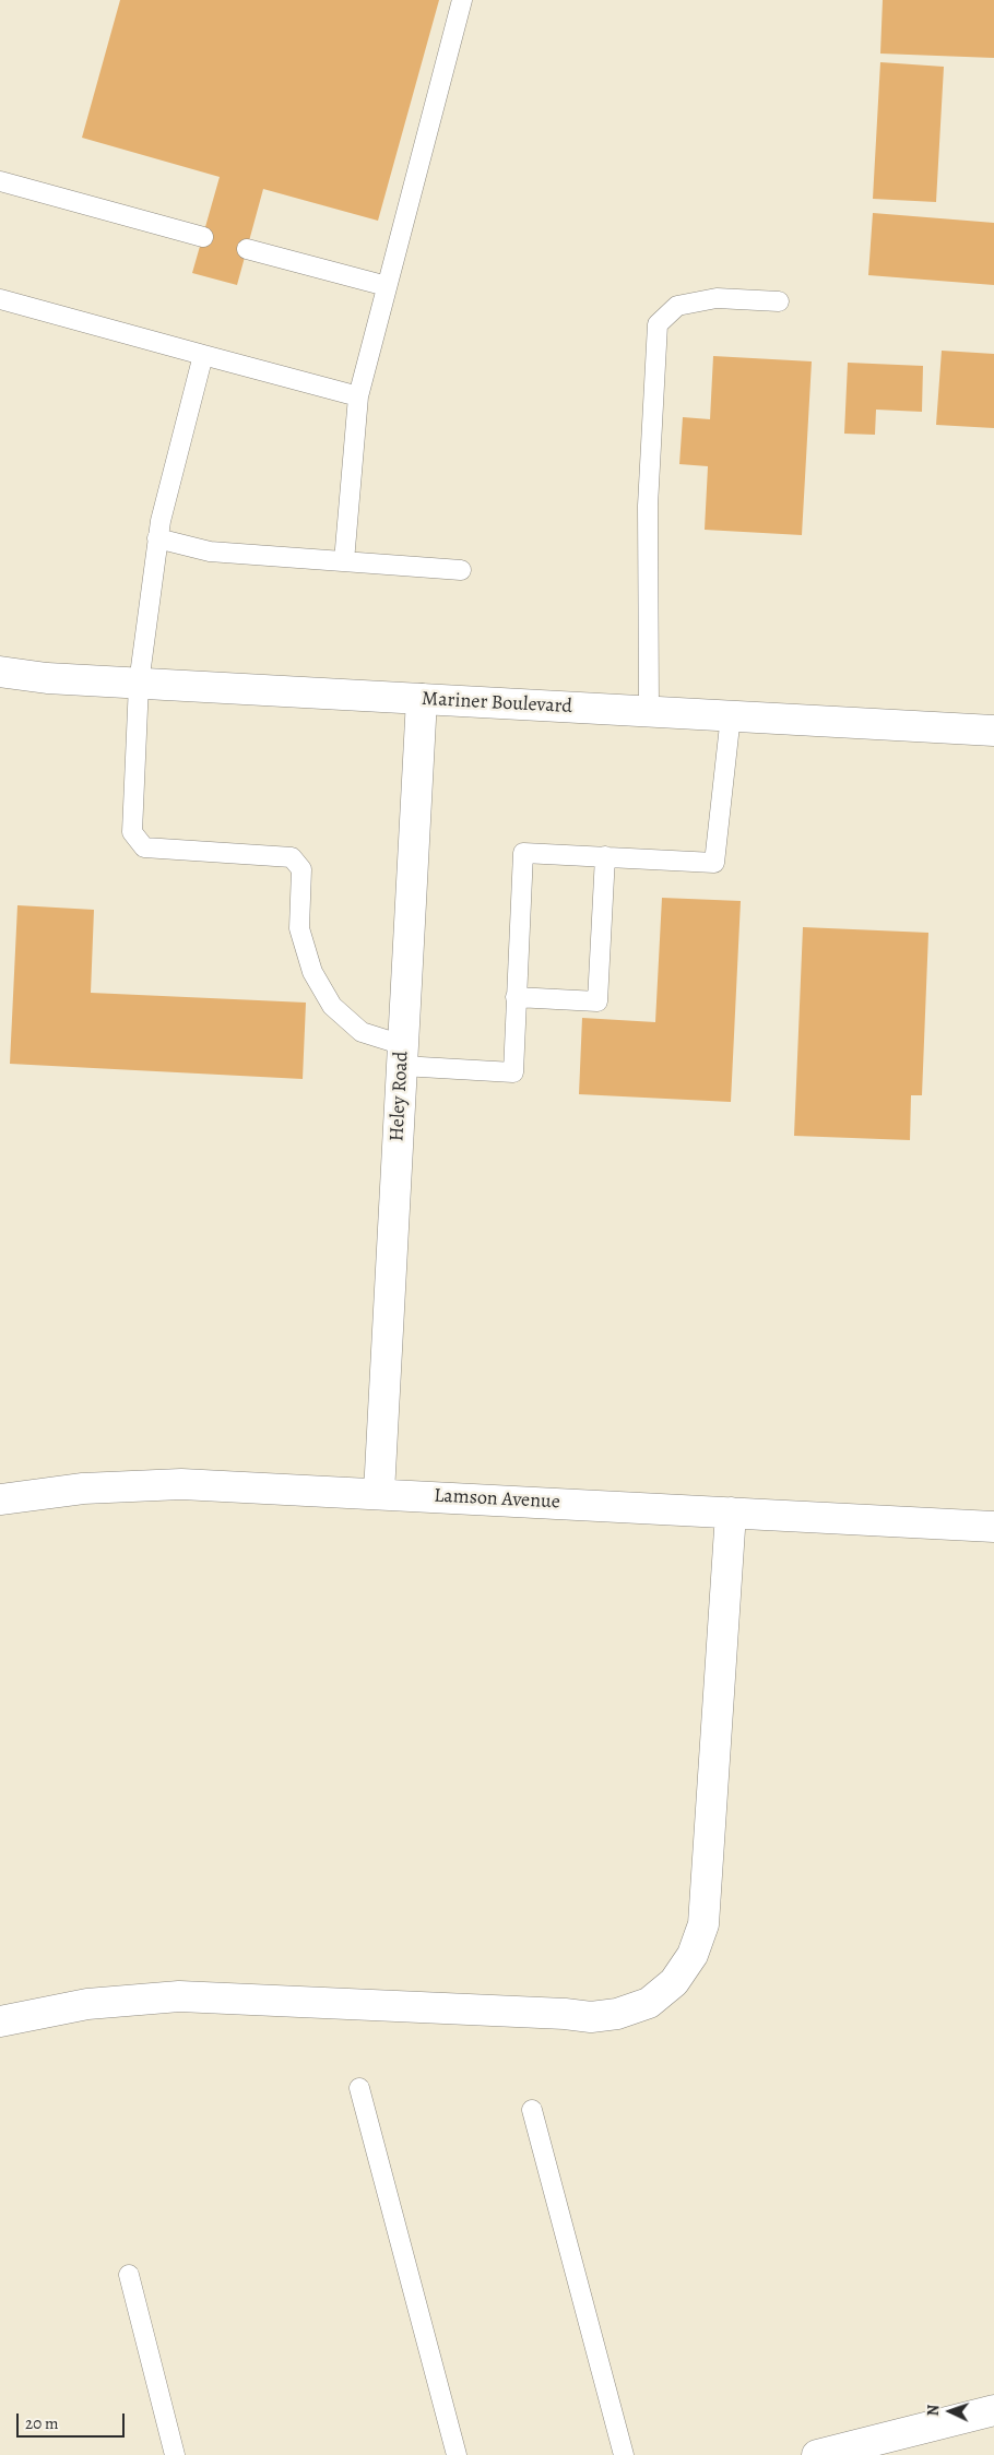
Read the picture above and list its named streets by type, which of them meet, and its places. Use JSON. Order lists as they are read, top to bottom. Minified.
{"streets":{"street":["Mariner Boulevard","Heley Road","Lamson Avenue"]},"crossings":[["Mariner Boulevard","Heley Road"],["Heley Road","Lamson Avenue"]],"scale_bar":"20 m","north":"left"}
